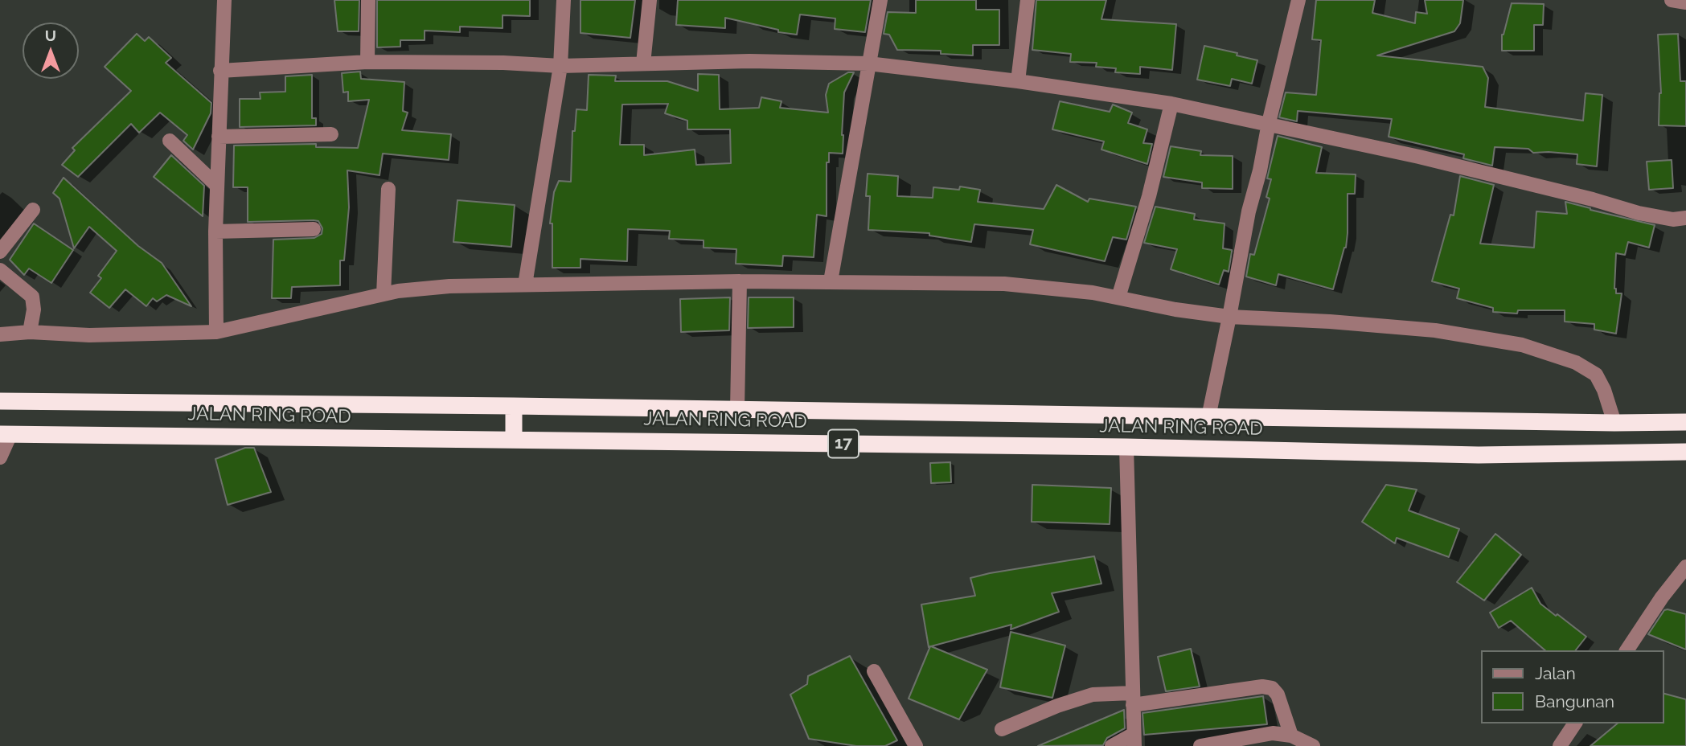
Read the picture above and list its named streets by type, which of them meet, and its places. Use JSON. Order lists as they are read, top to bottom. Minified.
{"streets":{"highway":["JALAN RING ROAD","17"]},"legend":["Jalan","Bangunan"],"north":"top"}
